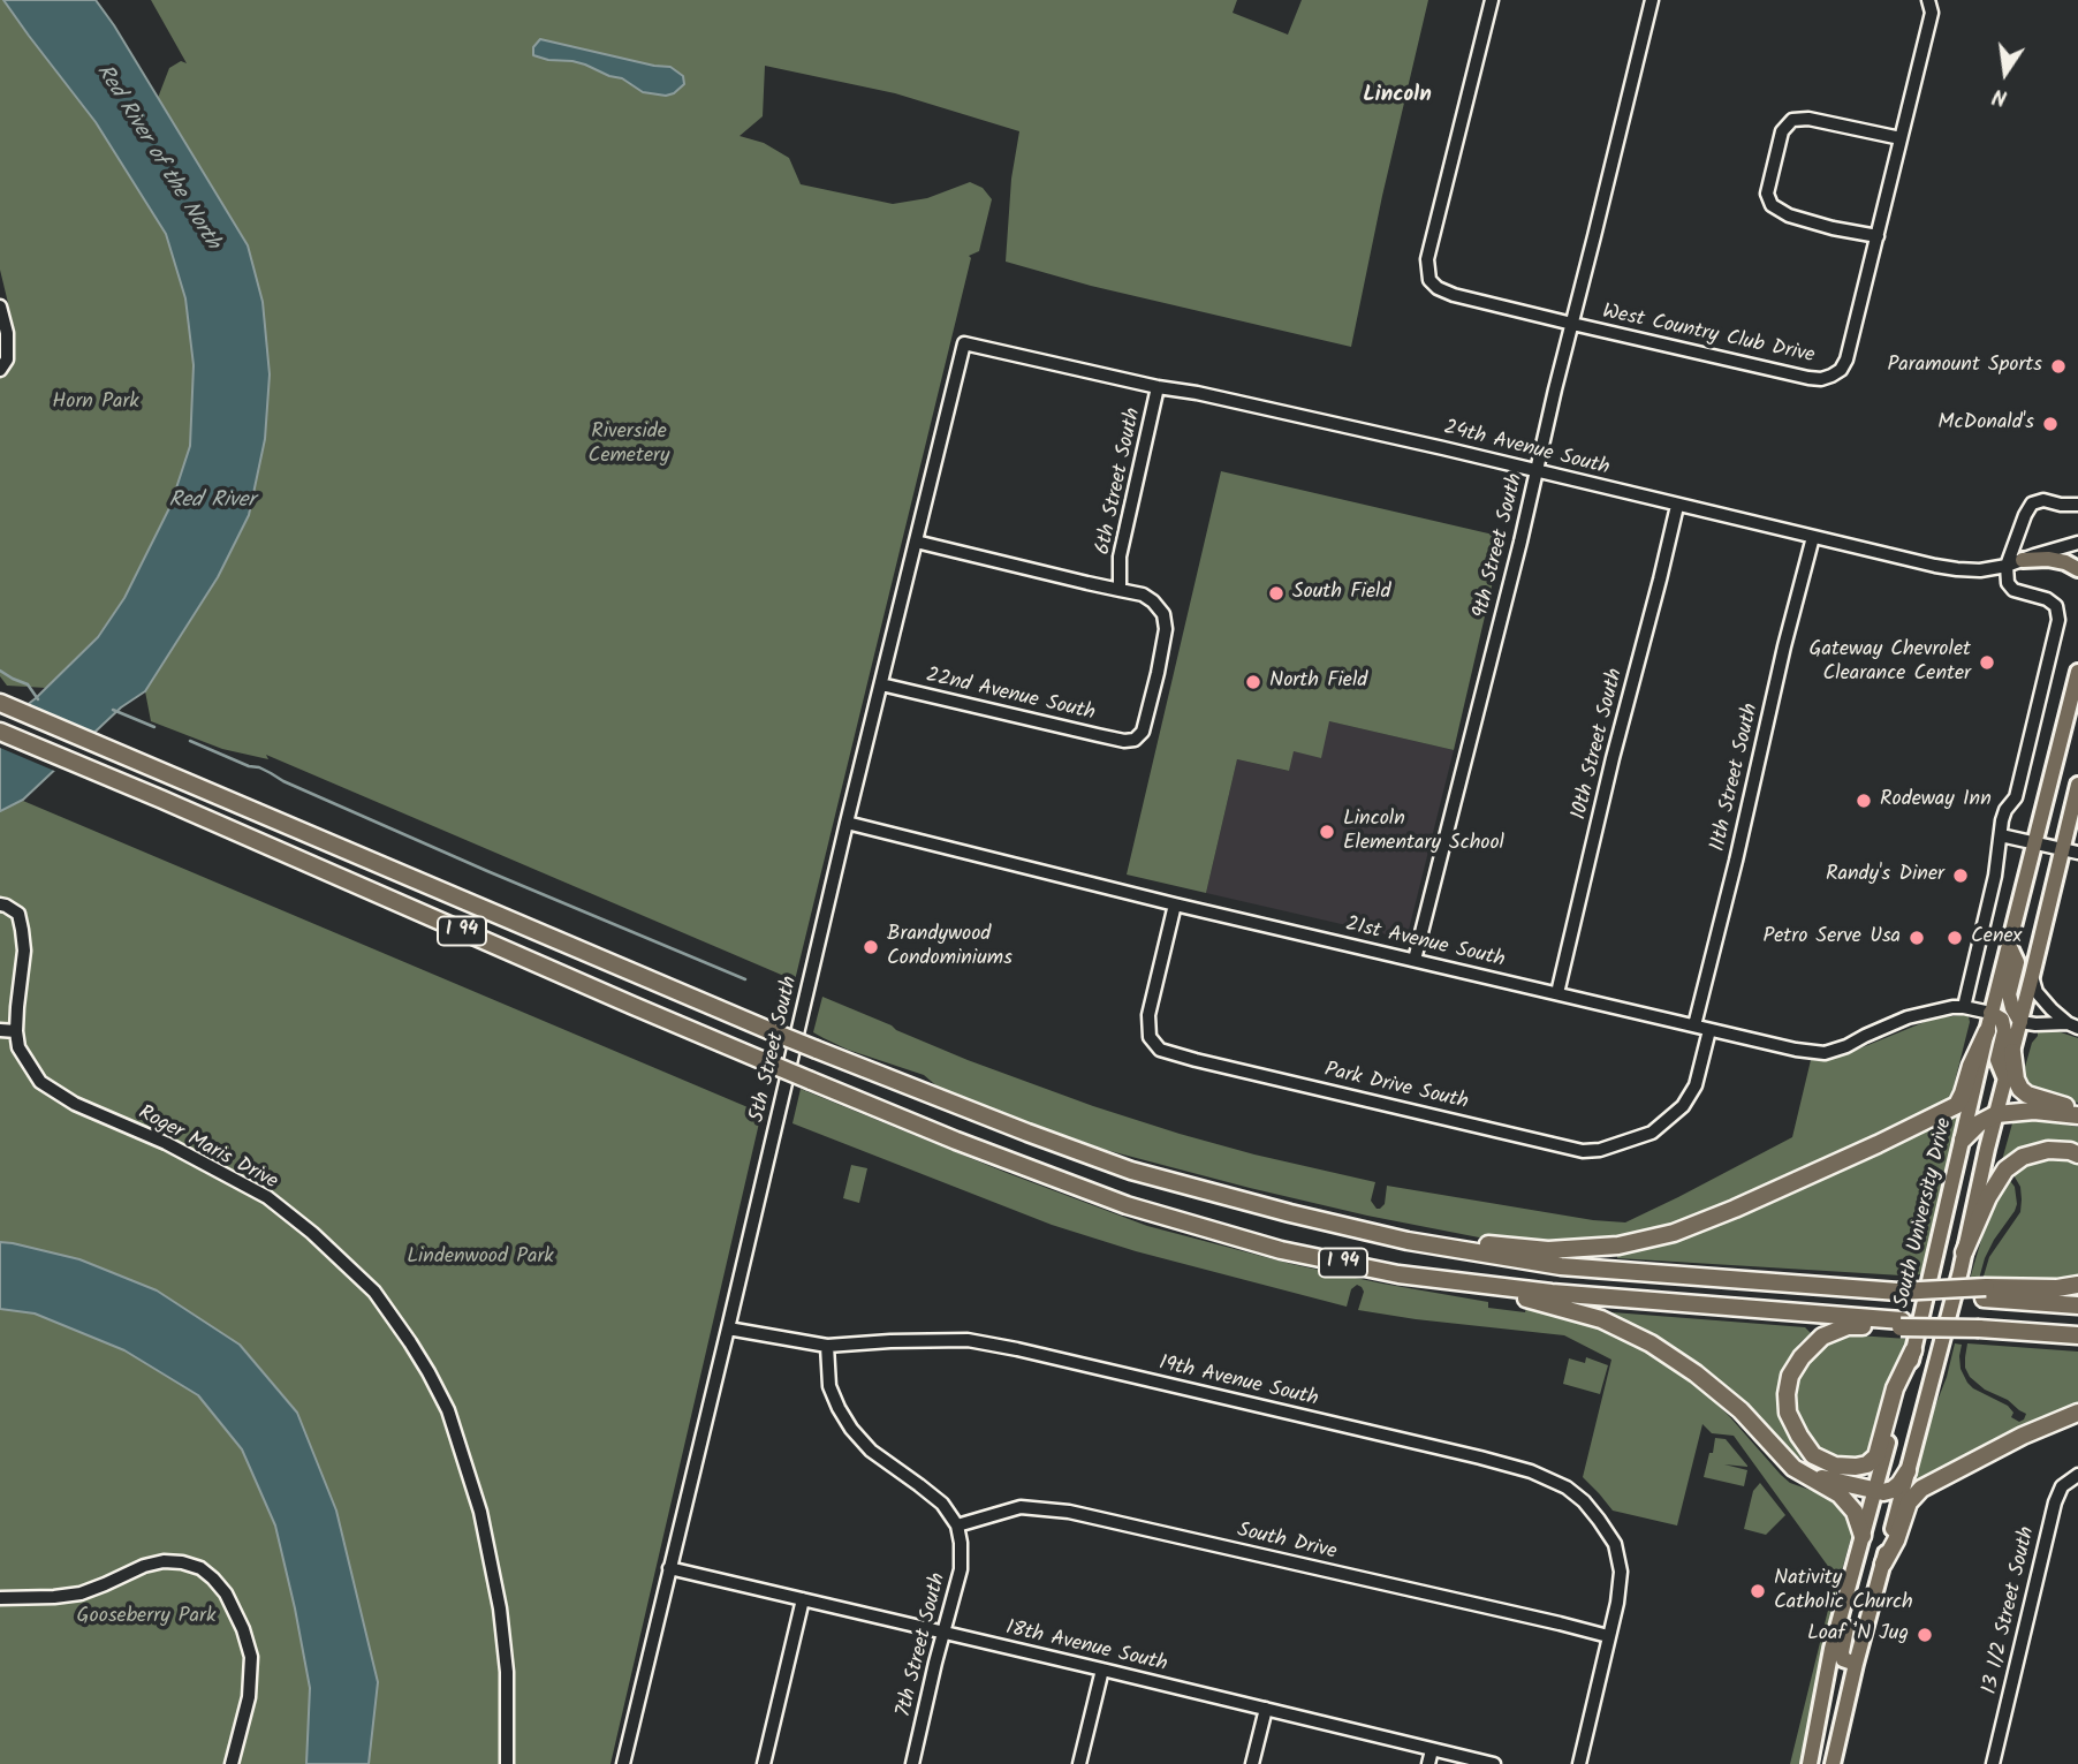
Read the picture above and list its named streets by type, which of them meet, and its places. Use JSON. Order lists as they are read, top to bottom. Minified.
{"streets":{"highway":["I 94"],"main road":["South University Drive"],"street":["West Country Club Drive","24th Avenue South","6th Street South","9th Street South","22nd Avenue South","10th Street South","11th Street South","21st Avenue South","5th Street South","Park Drive South","Roger Maris Drive","19th Avenue South","South Drive","13 1/2 Street South","7th Street South","18th Avenue South"]},"crossings":[["West Country Club Drive","9th Street South"],["24th Avenue South","6th Street South"],["24th Avenue South","9th Street South"],["24th Avenue South","10th Street South"],["24th Avenue South","11th Street South"],["24th Avenue South","5th Street South"],["6th Street South","22nd Avenue South"],["9th Street South","21st Avenue South"],["22nd Avenue South","5th Street South"],["10th Street South","21st Avenue South"],["11th Street South","21st Avenue South"],["21st Avenue South","5th Street South"],["21st Avenue South","Park Drive South"],["21st Avenue South","South University Drive"],["5th Street South","19th Avenue South"],["5th Street South","18th Avenue South"],["19th Avenue South","South Drive"],["South Drive","7th Street South"],["7th Street South","18th Avenue South"]],"districts":["Lincoln"],"water":["Red River of the North","Red River"],"parks":["Horn Park","Riverside Cemetery","Lindenwood Park","Gooseberry Park"],"places":["Paramount Sports","McDonald's","South Field","Gateway Chevrolet Clearance Center","North Field","Rodeway Inn","Lincoln Elementary School","Randy's Diner","Petro Serve Usa","Cenex","Brandywood Condominiums","Nativity Catholic Church","Loaf 'N Jug"],"north":"bottom"}
